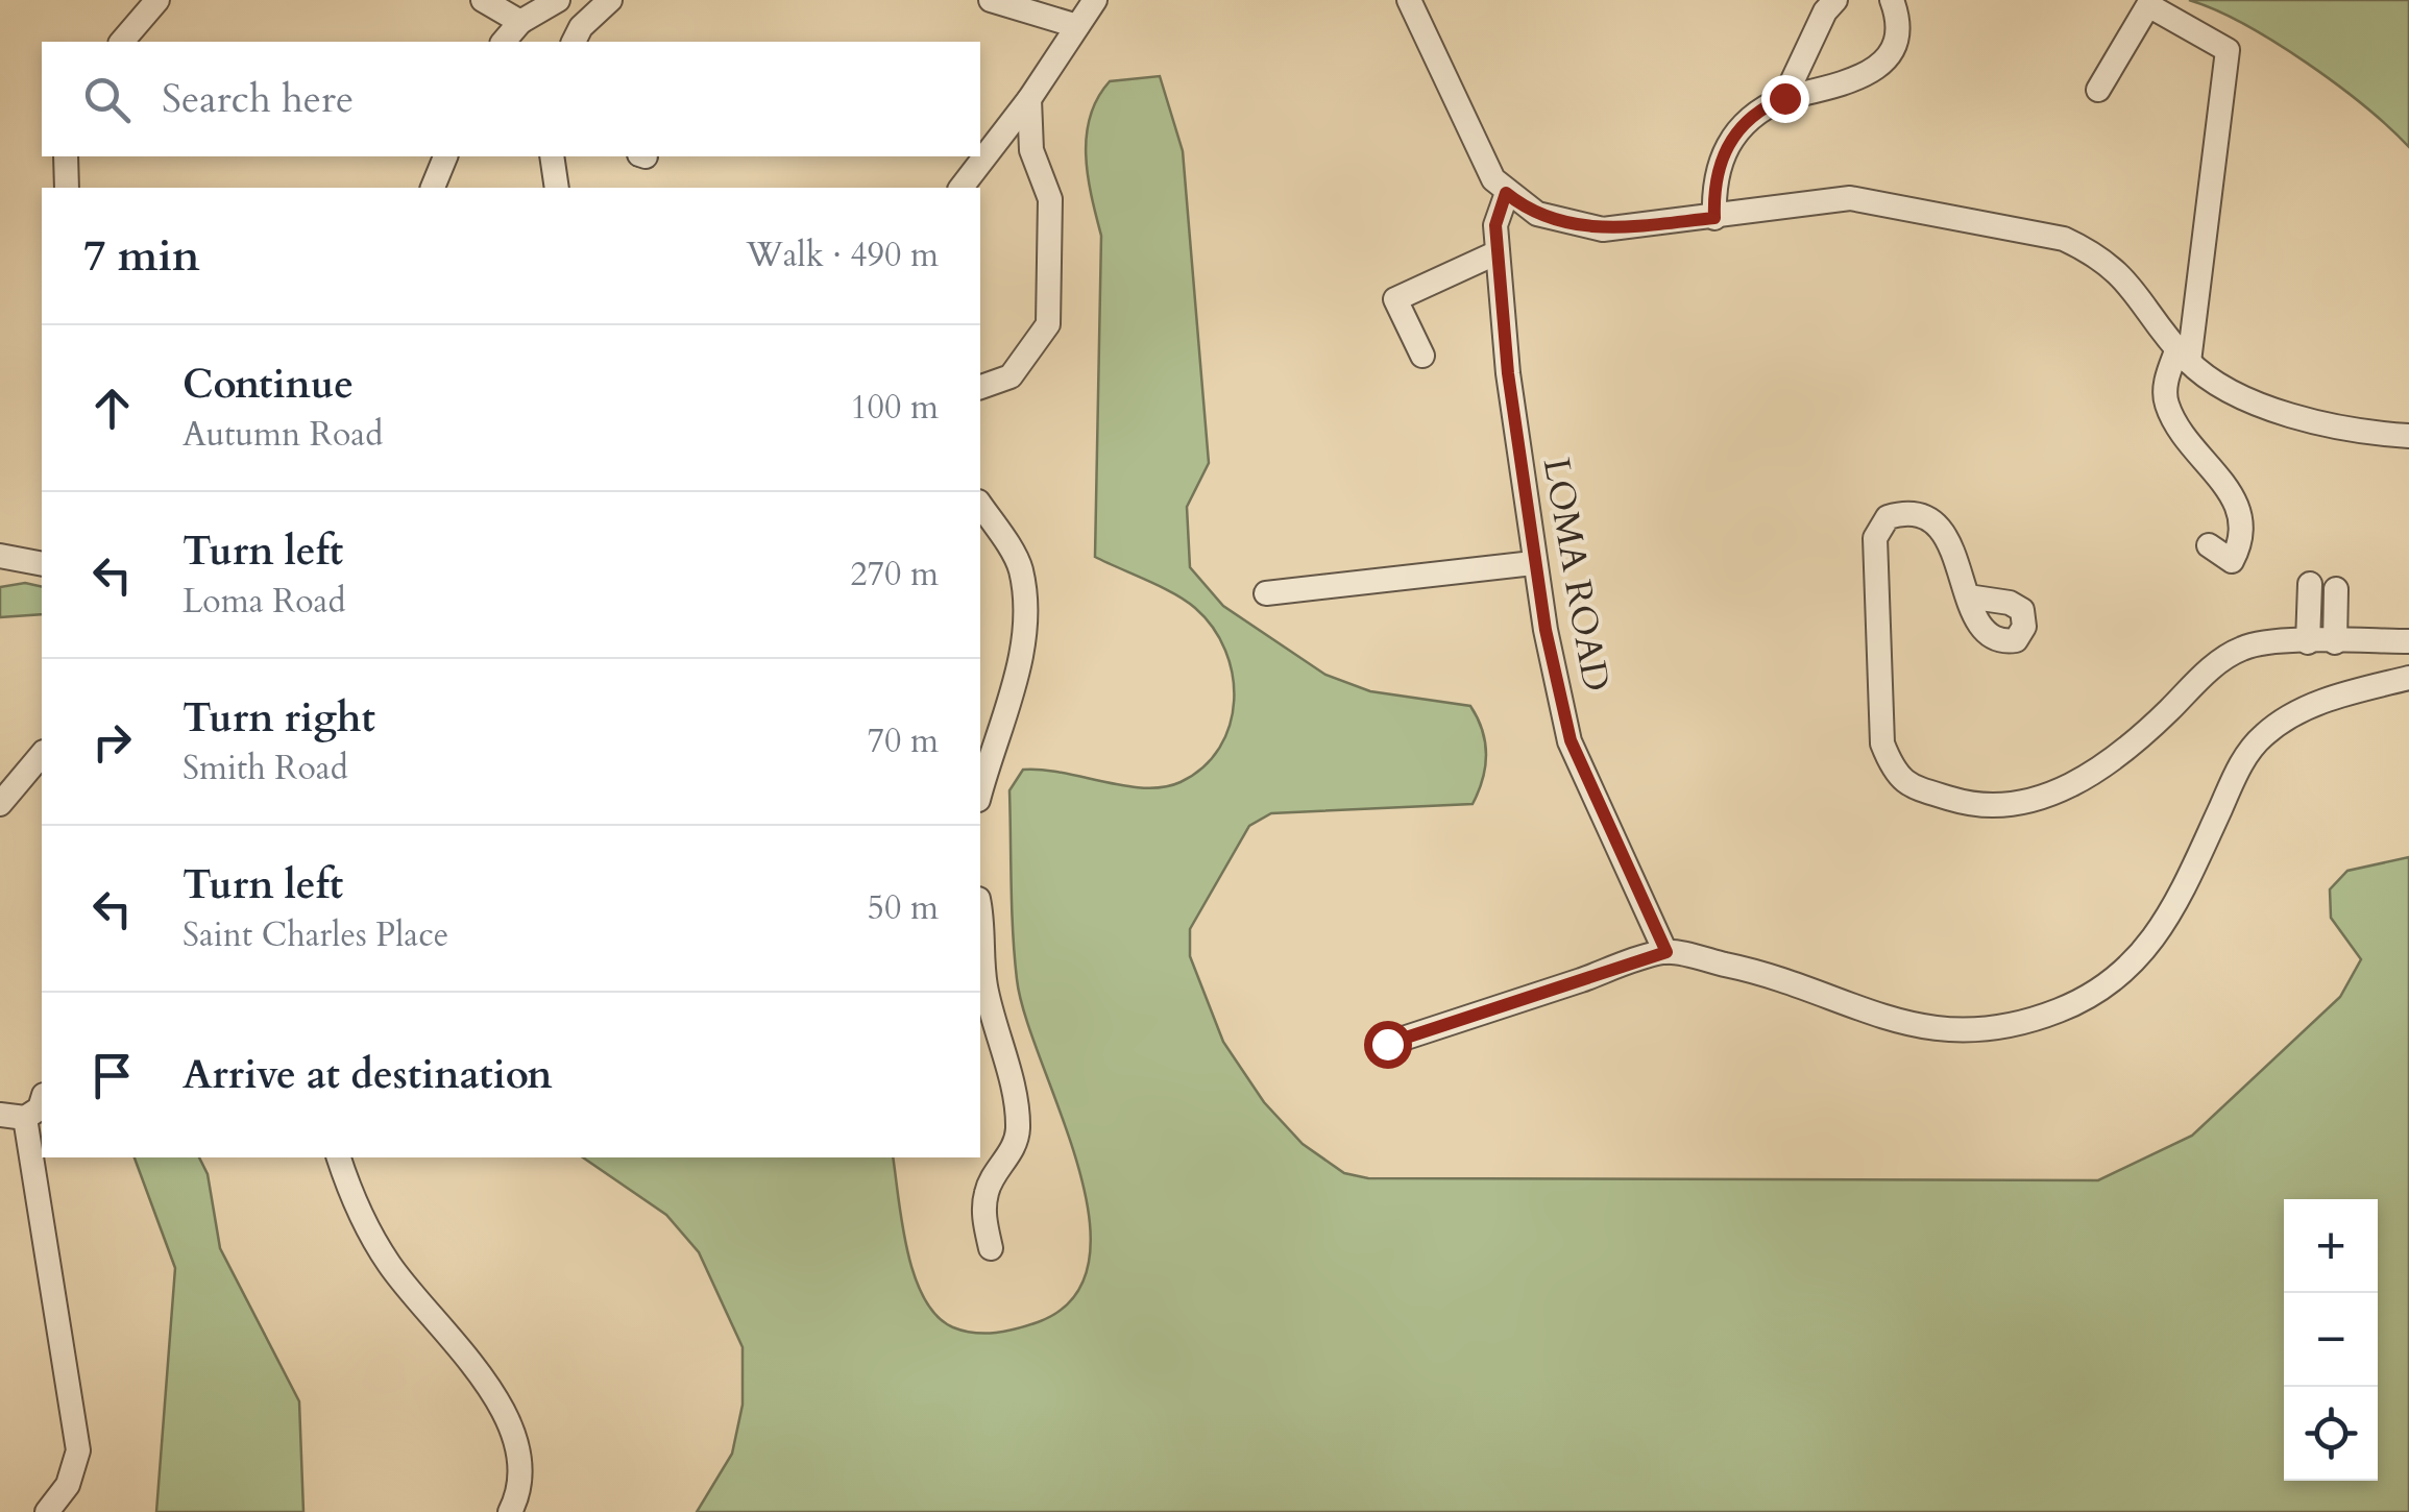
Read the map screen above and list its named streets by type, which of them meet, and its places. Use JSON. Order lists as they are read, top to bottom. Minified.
{"streets":{"street":["LOMA ROAD"]},"page":{"search":"Search here","heading":["7 min","Walk · 490 m"],"list":[["Continue","Autumn Road","100 m"],["Turn left","Loma Road","270 m"],["Turn right","Smith Road","70 m"],["Turn left","Saint Charles Place","50 m"],"Arrive at destination"],"map_buttons":["+","−"]}}
